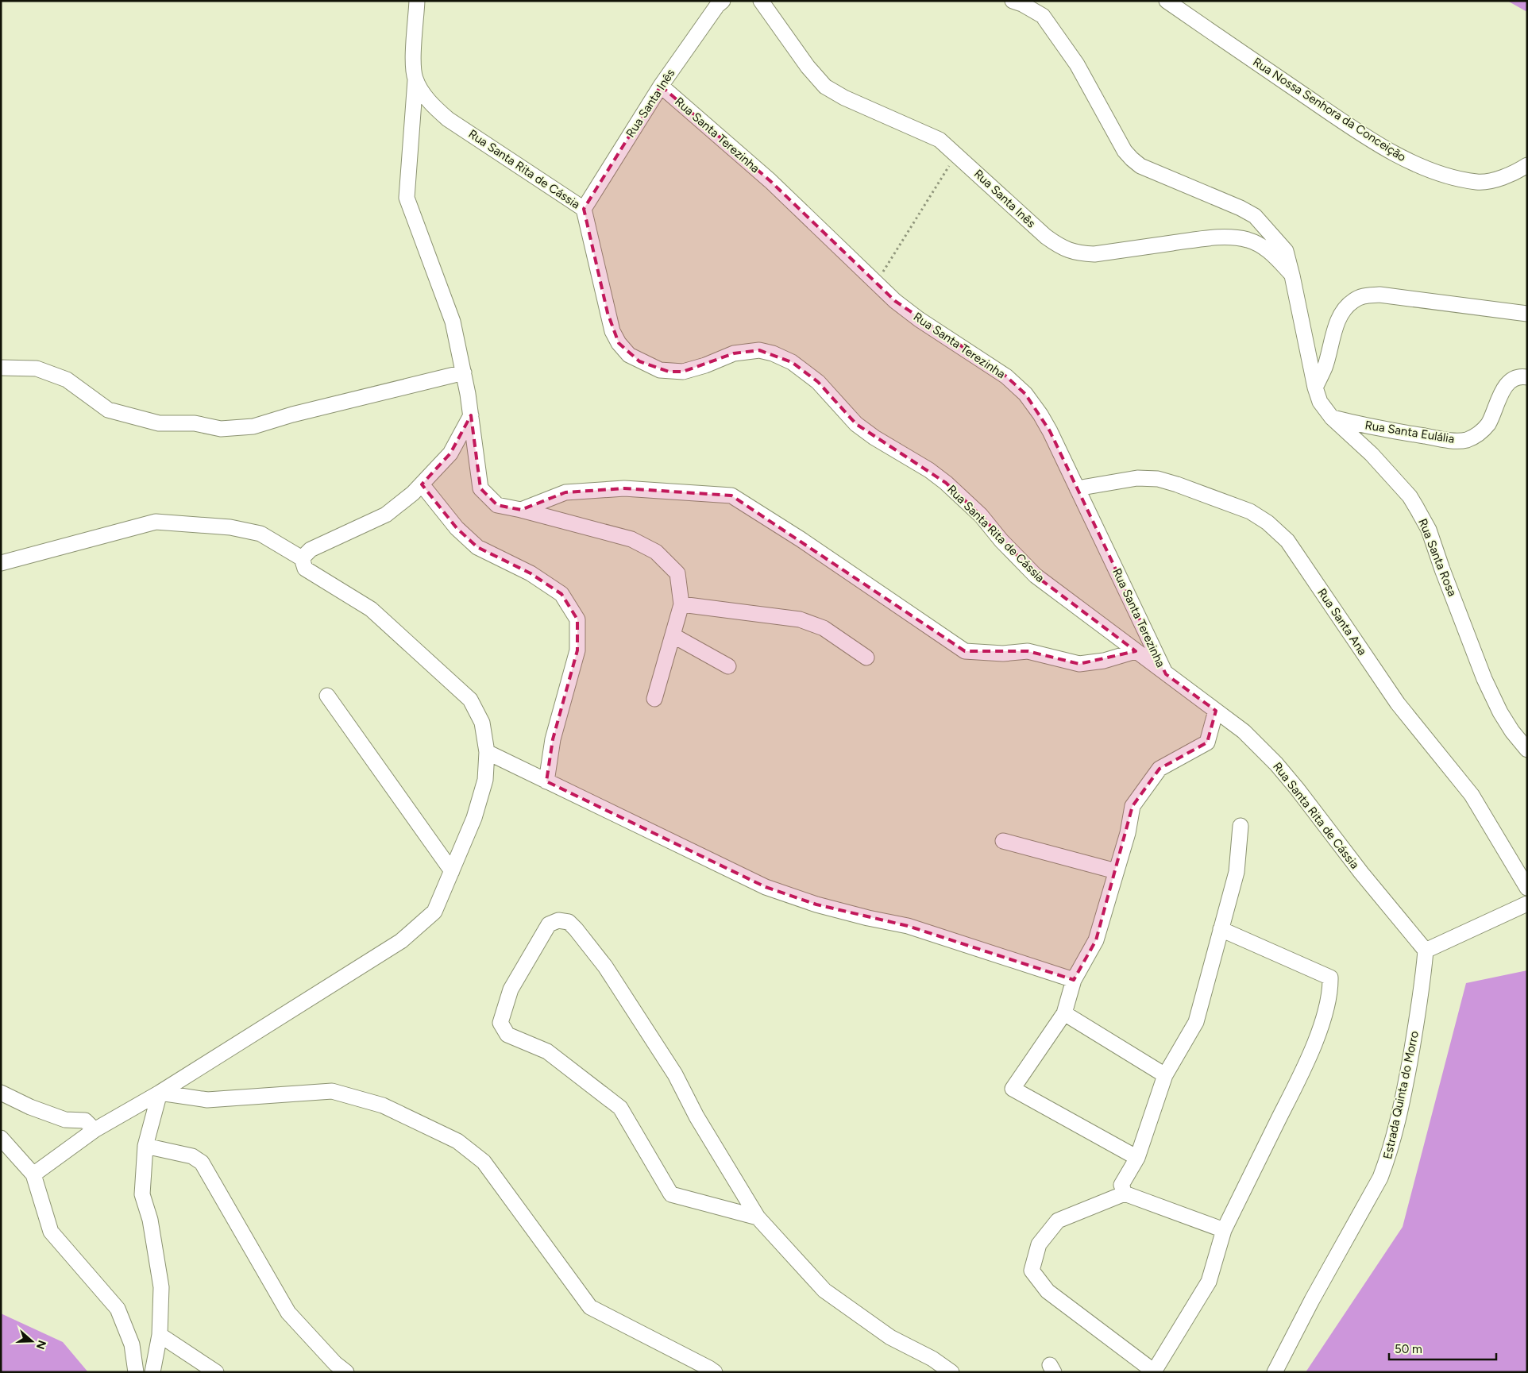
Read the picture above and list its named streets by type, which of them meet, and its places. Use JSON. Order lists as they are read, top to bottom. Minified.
{"streets":{"street":["Rua Santa Inês","Rua Nossa Senhora da Conceição","Rua Santa Terezinha","Rua Santa Rita de Cássia","Rua Santa Eulália","Rua Santa Rosa","Rua Santa Ana","Estrada Quinta do Morro"]},"crossings":[["Rua Santa Inês","Rua Santa Terezinha"],["Rua Santa Inês","Rua Santa Rita de Cássia"],["Rua Santa Inês","Rua Santa Rosa"],["Rua Santa Terezinha","Rua Santa Rita de Cássia"],["Rua Santa Terezinha","Rua Santa Ana"],["Rua Santa Rita de Cássia","Estrada Quinta do Morro"],["Rua Santa Eulália","Rua Santa Rosa"]],"scale_bar":"50 m","north":"right"}
